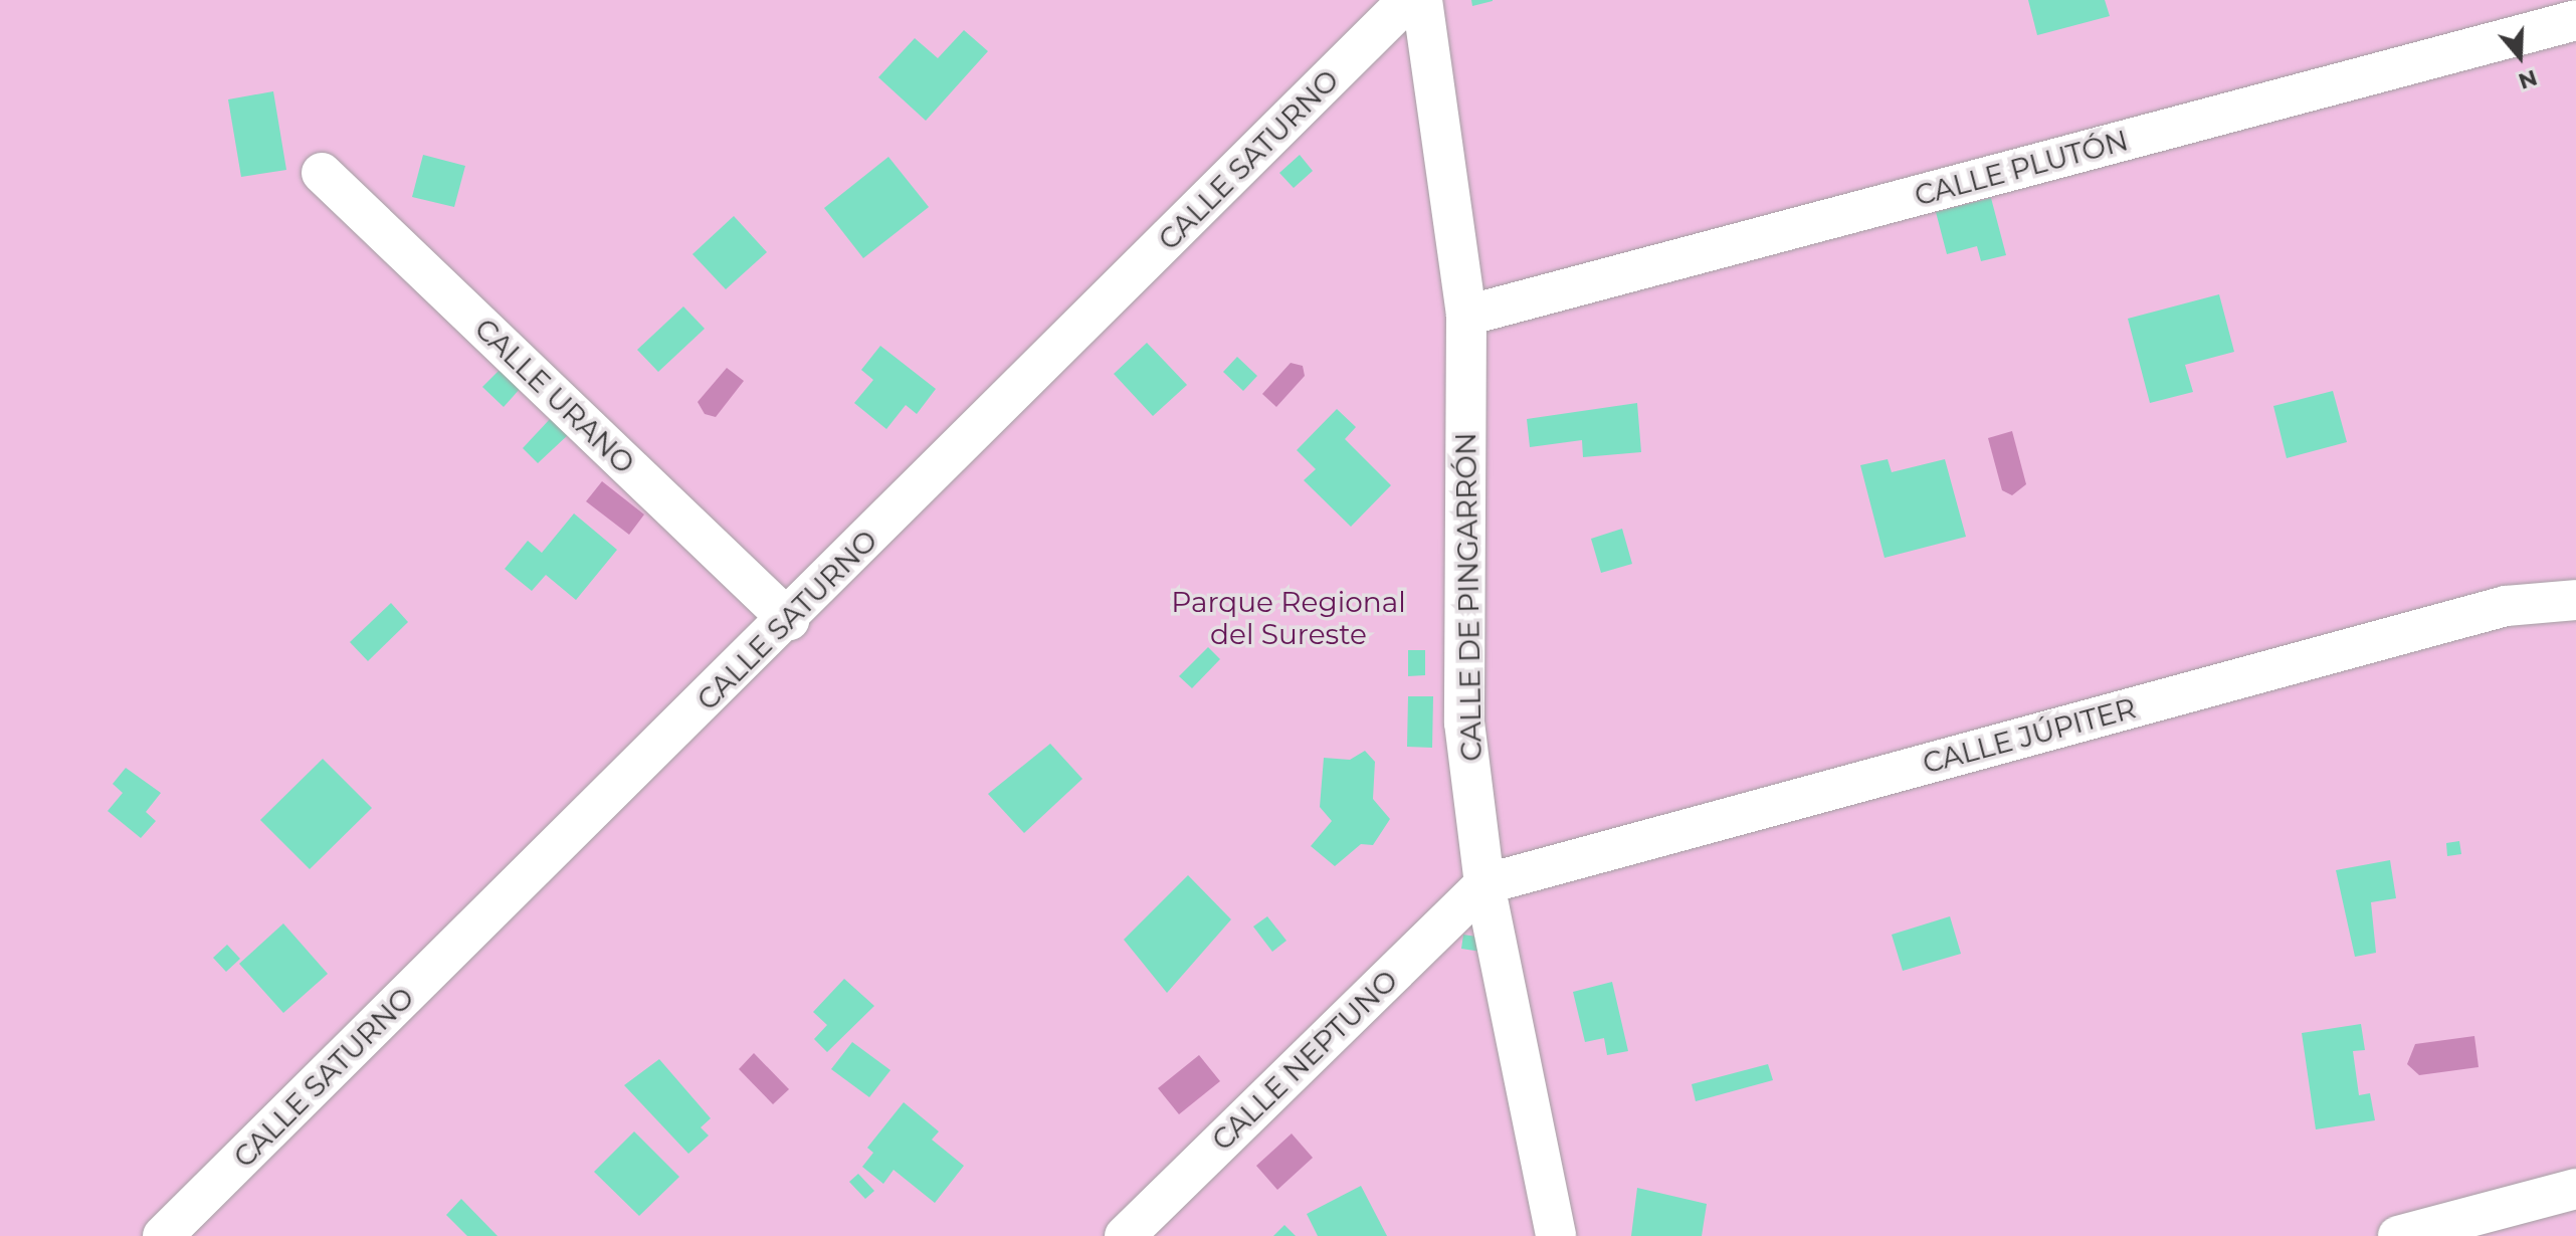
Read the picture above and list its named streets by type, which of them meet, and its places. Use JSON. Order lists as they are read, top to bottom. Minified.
{"streets":{"street":["CALLE SATURNO","CALLE PLUTÓN","CALLE URANO","CALLE DE PINGARRÓN","CALLE JÚPITER","CALLE NEPTUNO"]},"crossings":[["CALLE SATURNO","CALLE URANO"],["CALLE PLUTÓN","CALLE DE PINGARRÓN"],["CALLE DE PINGARRÓN","CALLE JÚPITER"],["CALLE DE PINGARRÓN","CALLE NEPTUNO"],["CALLE JÚPITER","CALLE NEPTUNO"]],"parks":["Parque Regional del Sureste"],"north":"bottom"}
